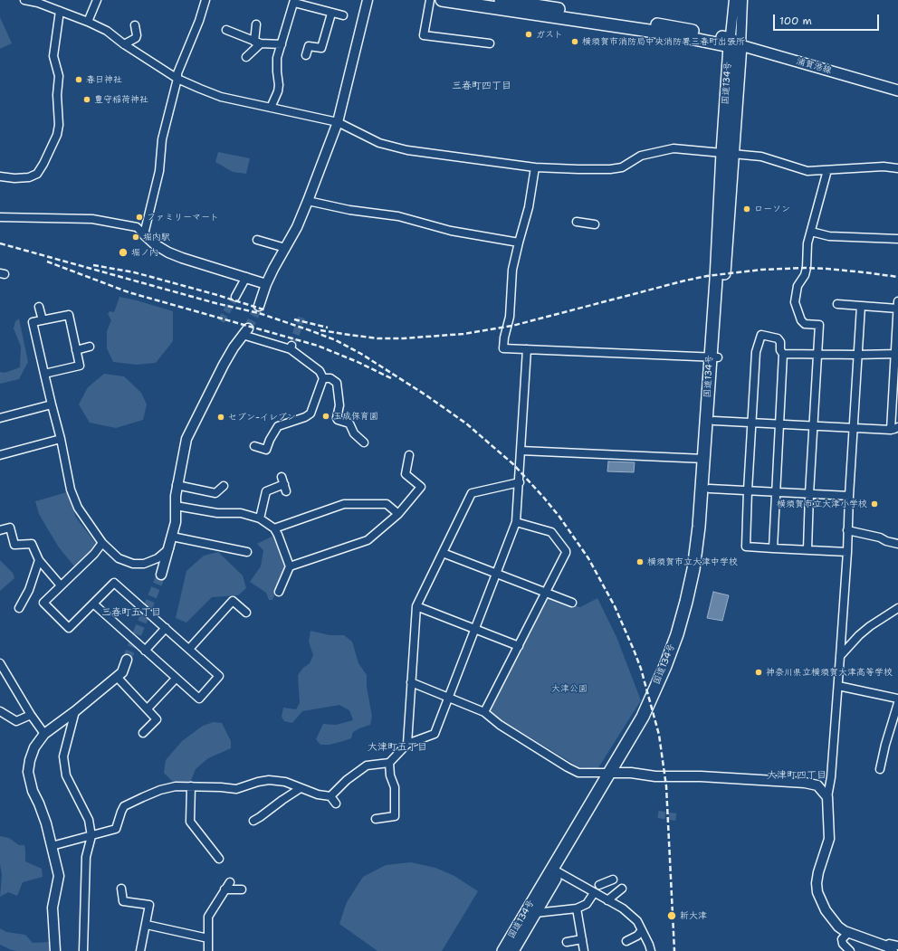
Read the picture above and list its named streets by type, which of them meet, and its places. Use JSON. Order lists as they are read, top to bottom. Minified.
{"streets":{"highway":["国道134号"],"main road":["浦賀港線"]},"crossings":[["浦賀港線","国道134号"]],"districts":["三春町四丁目","三春町五丁目","大津町五丁目","大津町四丁目"],"parks":["大津公園"],"places":["ガスト","横須賀市消防局中央消防署三春町出張所","春日神社","豊守稲荷神社","ローソン","ファミリーマート","堀内駅","堀ノ内","玉成保育園","セブン-イレブン","横須賀市立大津小学校","横須賀市立大津中学校","神奈川県立横須賀大津高等学校","新大津"],"scale_bar":"100 m"}
